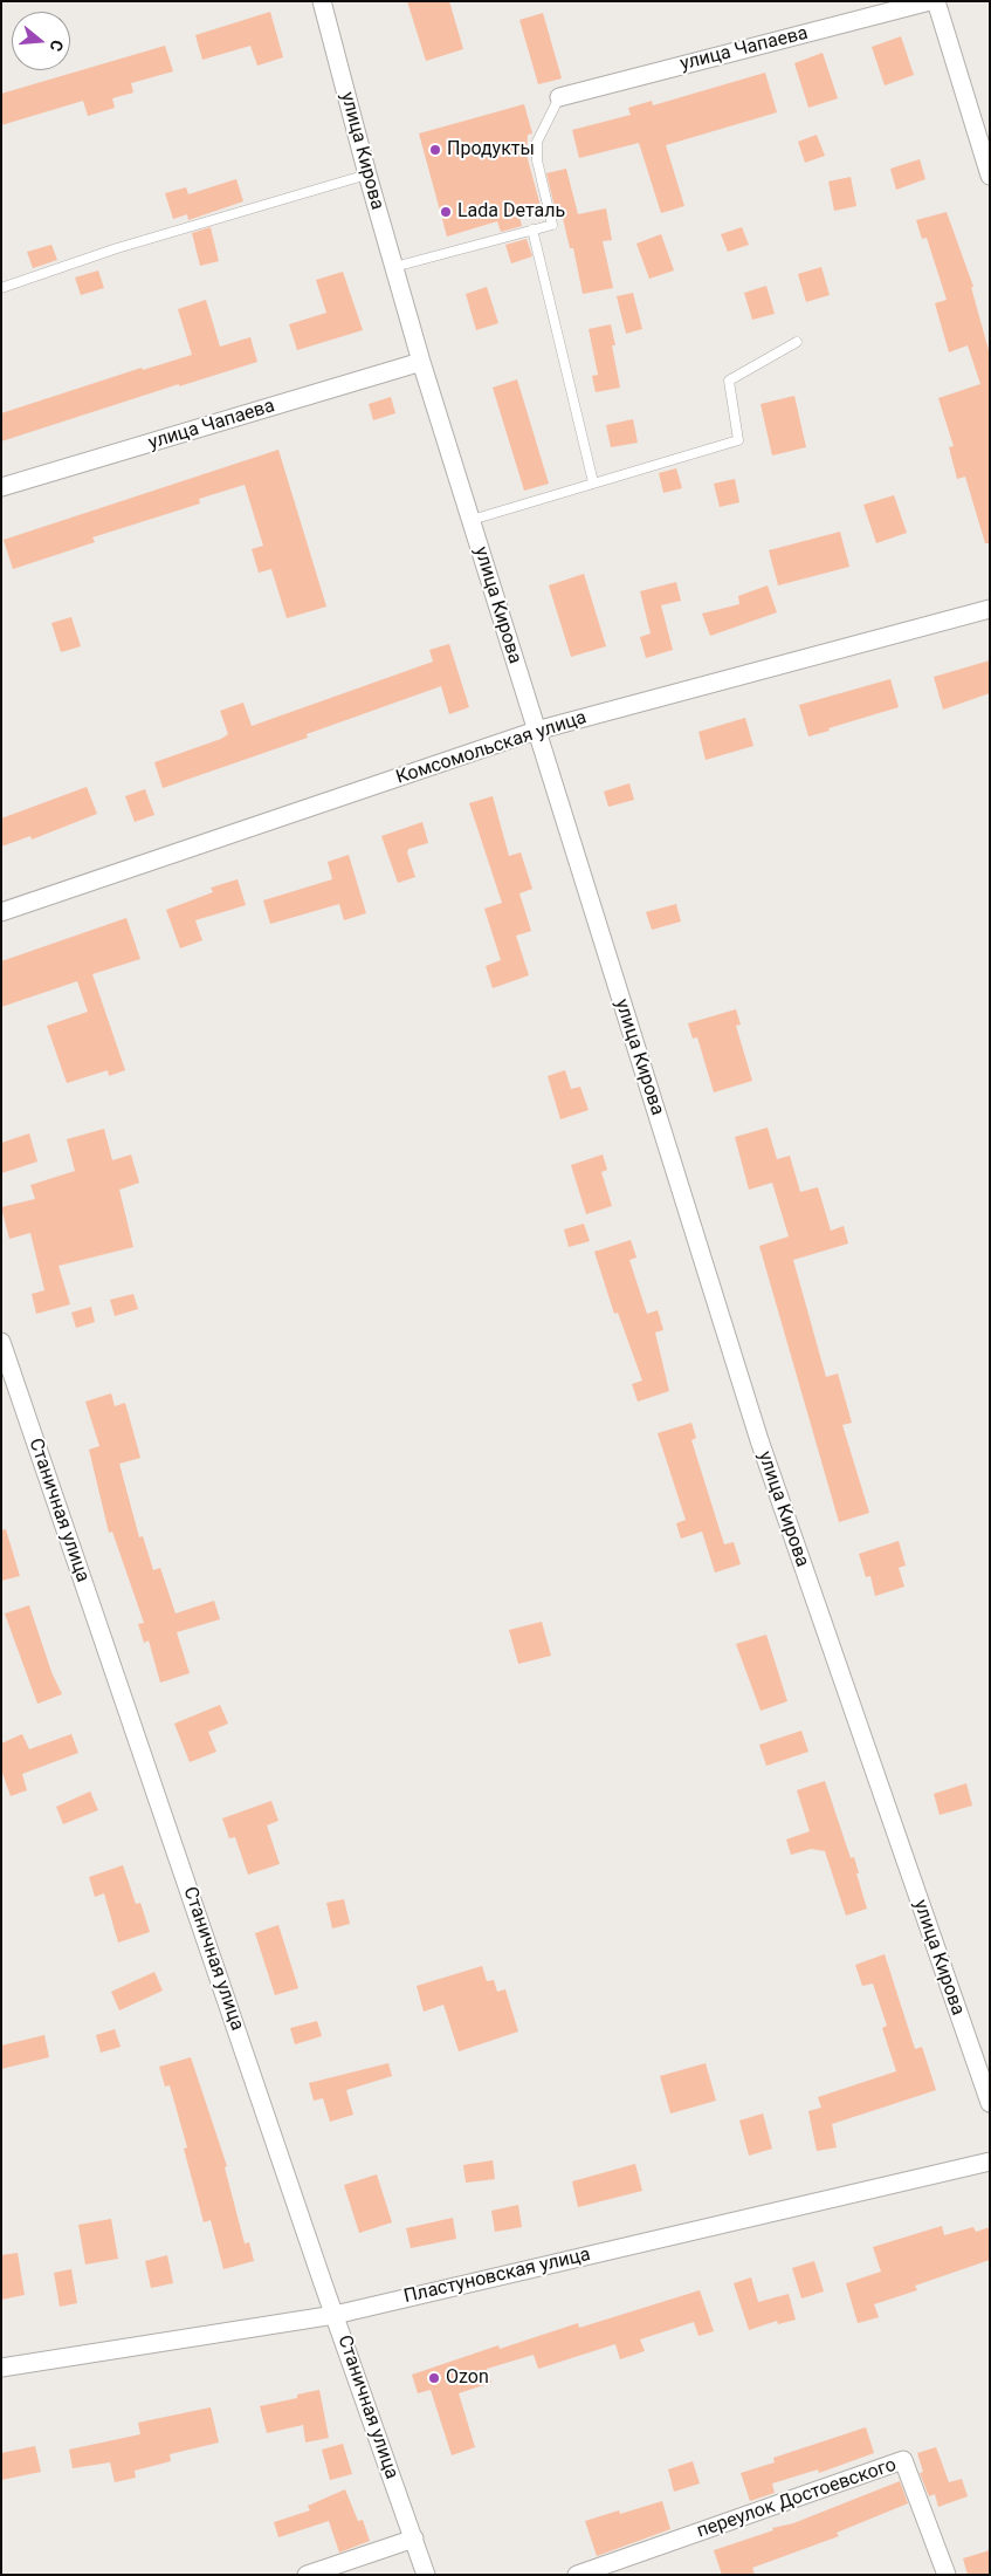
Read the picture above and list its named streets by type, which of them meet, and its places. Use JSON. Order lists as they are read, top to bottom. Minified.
{"streets":{"street":["улица Чапаева","улица Кирова","Комсомольская улица","Станичная улица","Пластуновская улица","переулок Достоевского"]},"crossings":[["улица Чапаева","улица Кирова"],["улица Кирова","Комсомольская улица"],["Станичная улица","Пластуновская улица"]],"places":["Продукты","Lada Dеталь","Ozon"],"north":"right"}
